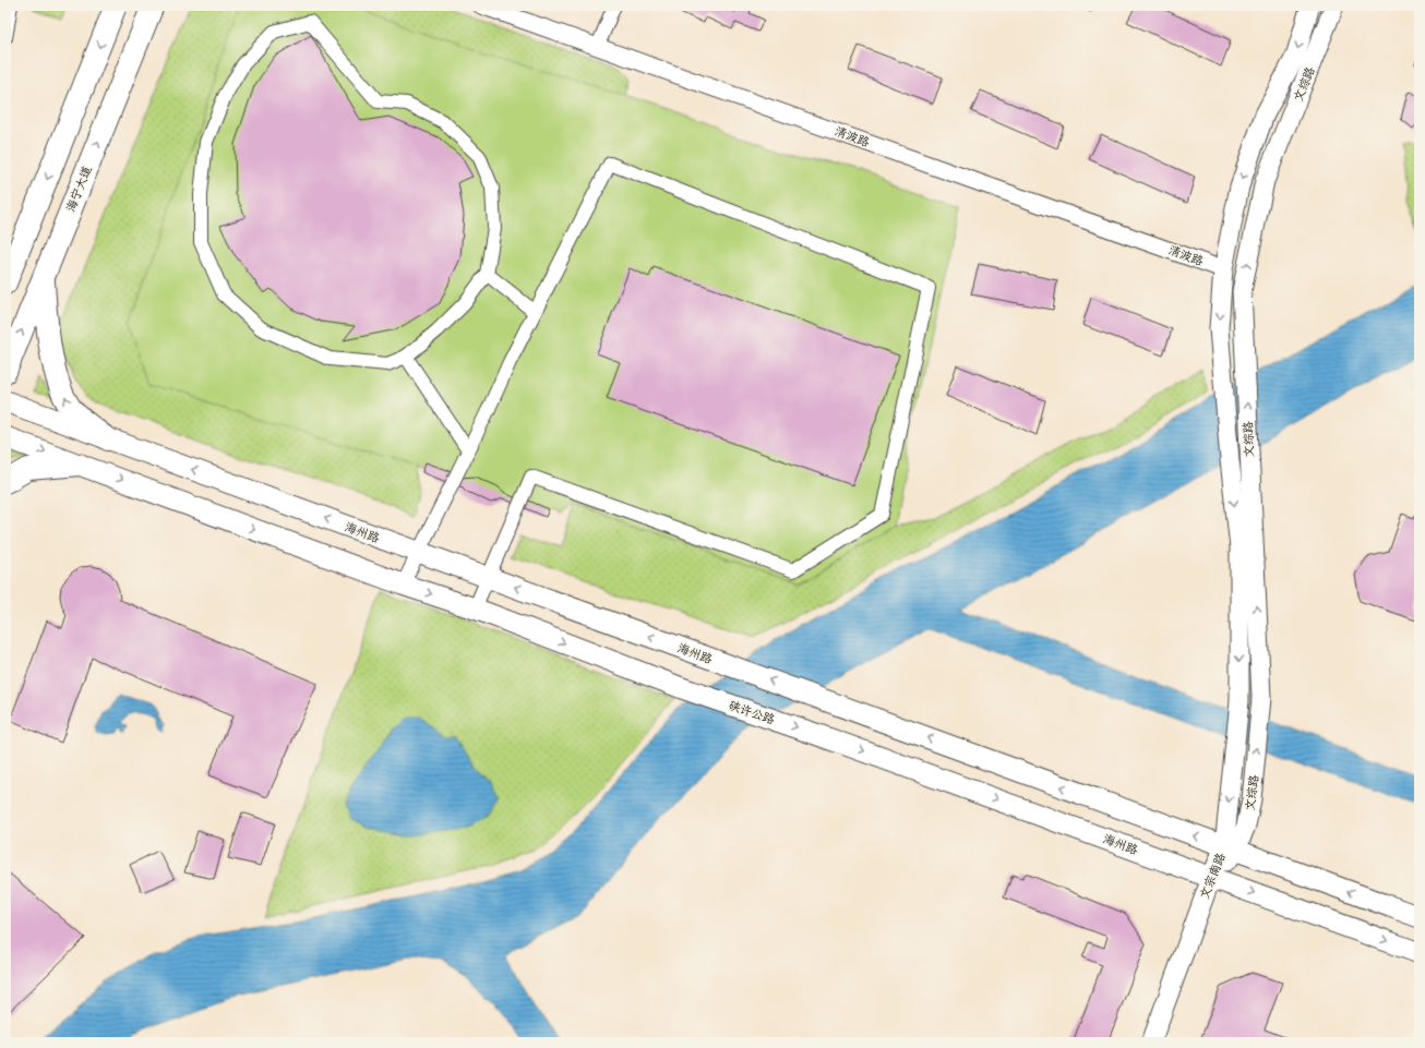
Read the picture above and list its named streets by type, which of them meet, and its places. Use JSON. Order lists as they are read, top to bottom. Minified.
{"streets":{"highway":["海宁大道"],"main road":["文综路","海州路","硖许公路","文宗南路"],"street":["清波路"]},"crossings":[["文综路","海州路"],["文综路","文宗南路"],["清波路","文宗南路"],["海州路","硖许公路"],["海州路","文宗南路"]],"one_way":["文综路","硖许公路","文宗南路"]}
